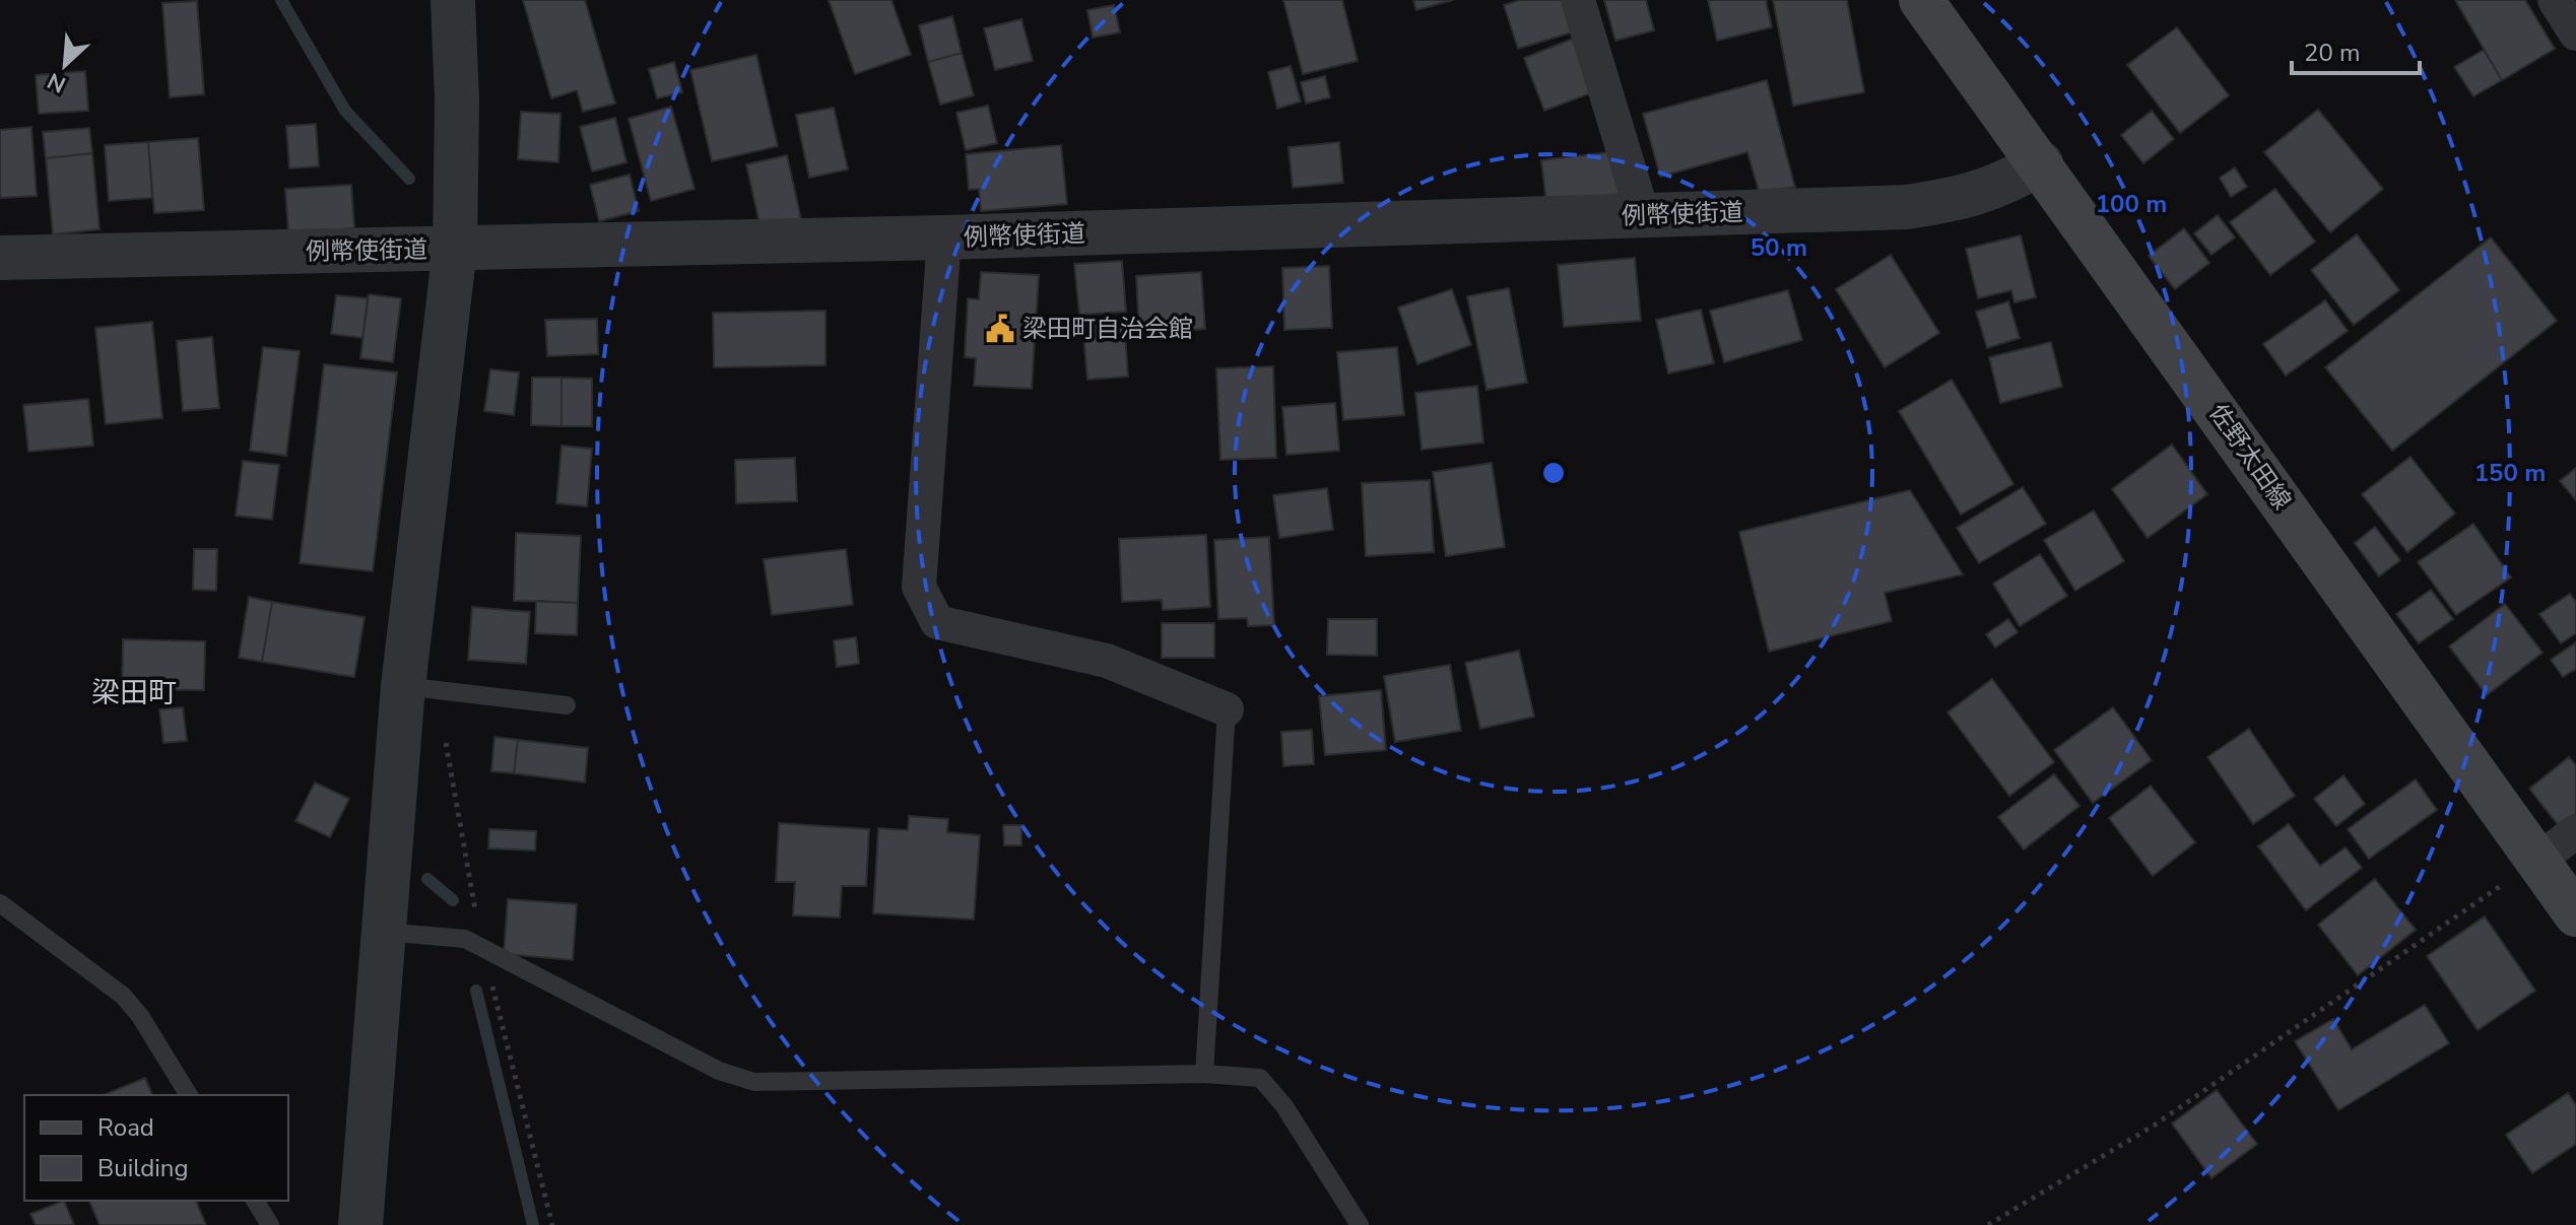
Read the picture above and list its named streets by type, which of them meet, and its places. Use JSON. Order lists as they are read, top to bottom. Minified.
{"streets":{"main road":["佐野太田線"],"street":["例幣使街道"]},"crossings":[["例幣使街道","佐野太田線"]],"districts":["梁田町"],"places":{"public building":["梁田町自治会館"]},"legend":["Road","Building"],"scale_bar":"20 m","north":"bottom left","rings":["100 m","50 m","150 m"]}
